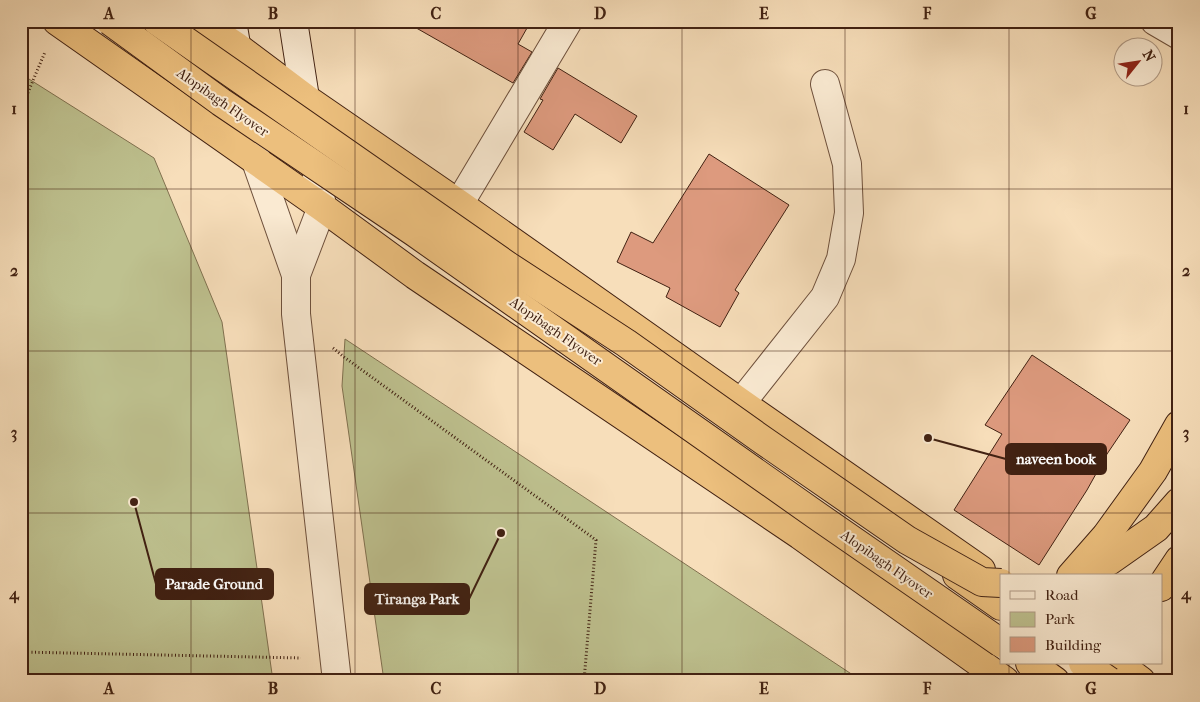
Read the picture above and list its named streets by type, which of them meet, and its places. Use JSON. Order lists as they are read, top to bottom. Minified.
{"streets":{"highway":["Alopibagh Flyover"]},"places":["naveen book","Parade Ground","Tiranga Park"],"legend":["Road","Park","Building"],"north":"top right","grid":{"columns":["A","B","C","D","E","F","G"],"rows":["1","2","3","4"]}}
